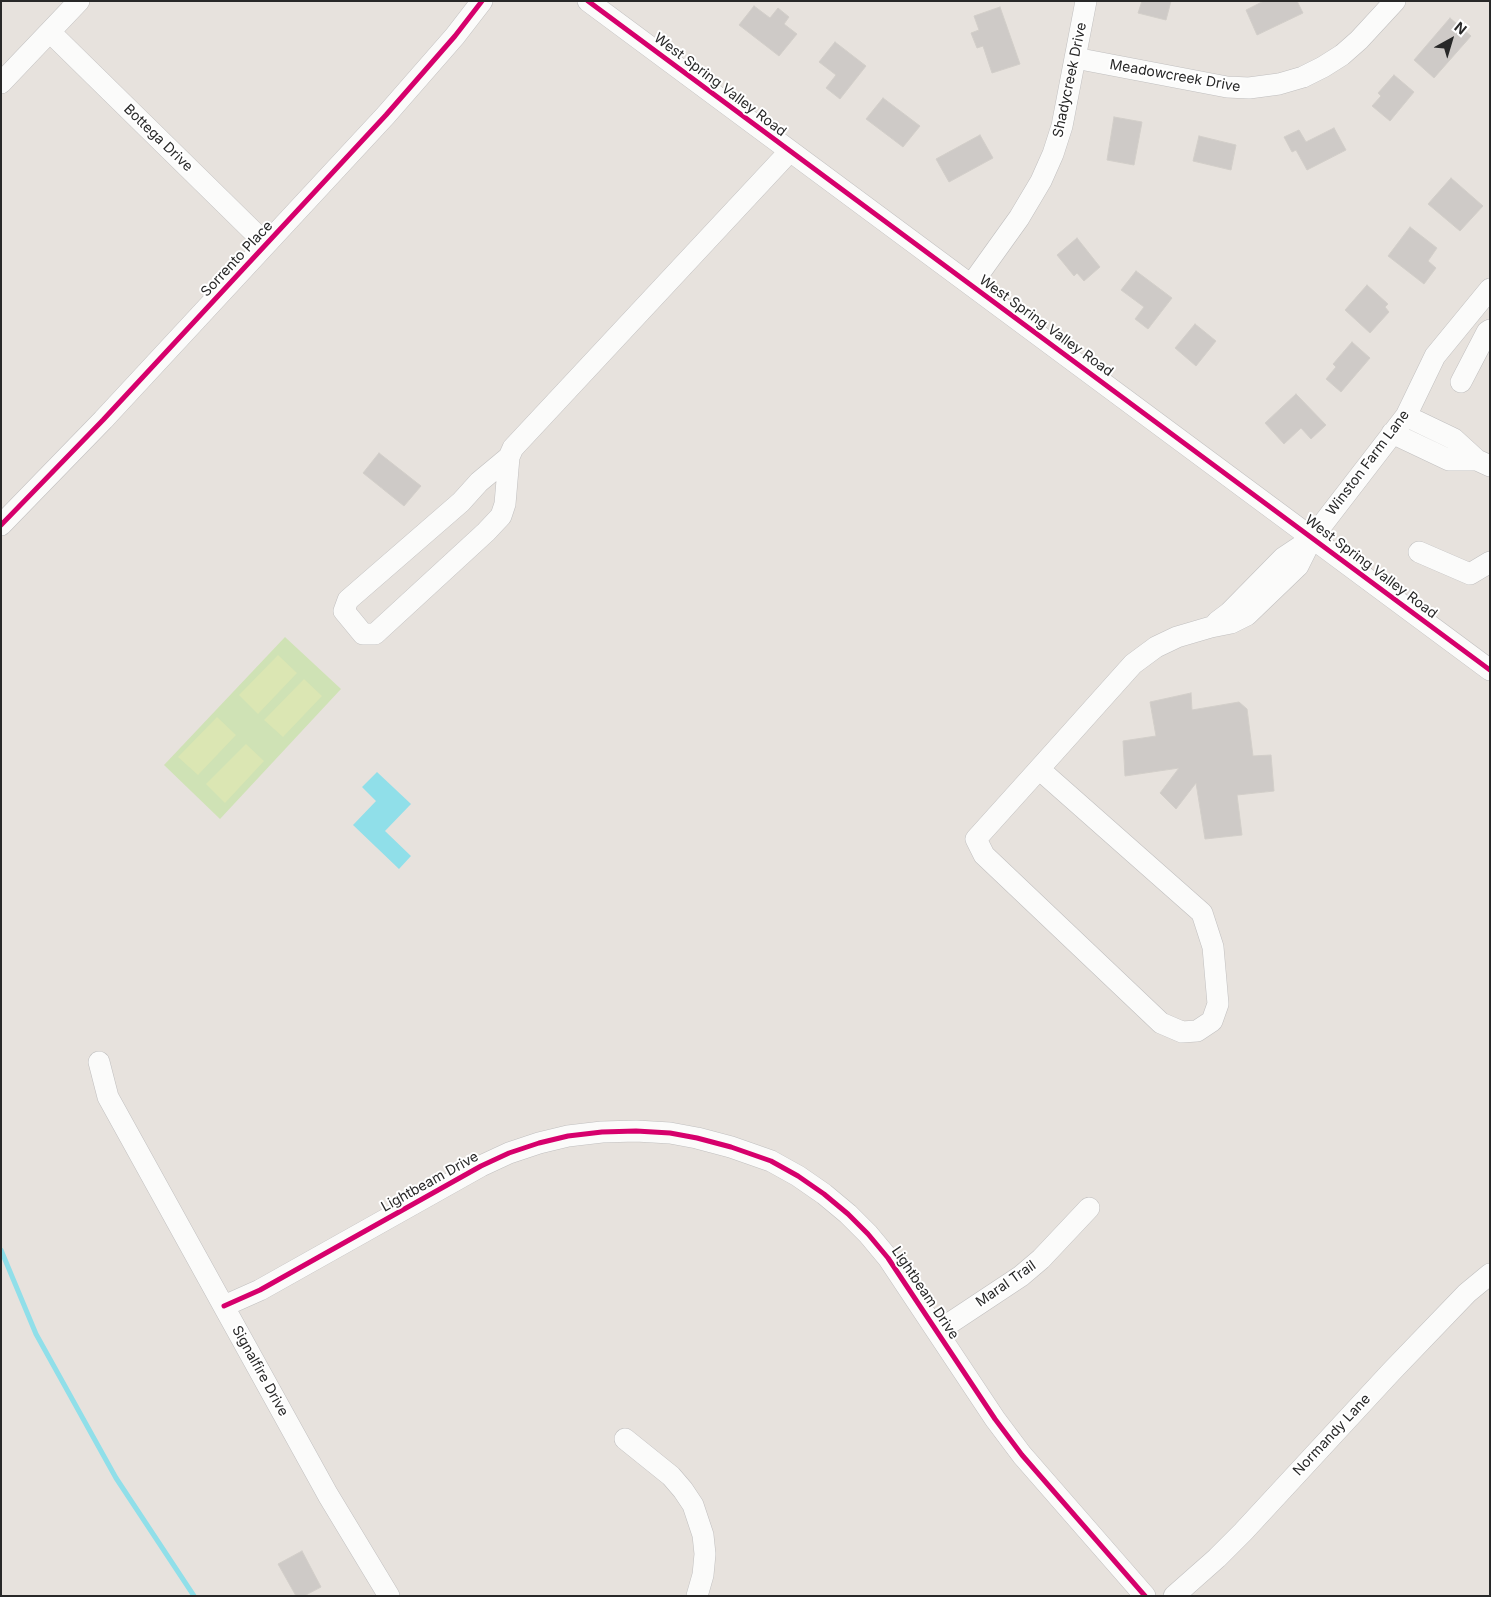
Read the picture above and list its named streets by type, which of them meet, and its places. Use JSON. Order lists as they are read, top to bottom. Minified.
{"streets":{"street":["Meadowcreek Drive","Shadycreek Drive","West Spring Valley Road","Bottega Drive","Sorrento Place","Winston Farm Lane","Lightbeam Drive","Maral Trail","Signalfire Drive","Normandy Lane"]},"crossings":[["Meadowcreek Drive","Shadycreek Drive"],["Shadycreek Drive","West Spring Valley Road"],["West Spring Valley Road","Winston Farm Lane"],["Bottega Drive","Sorrento Place"],["Lightbeam Drive","Maral Trail"],["Lightbeam Drive","Signalfire Drive"]],"north":"top right"}
